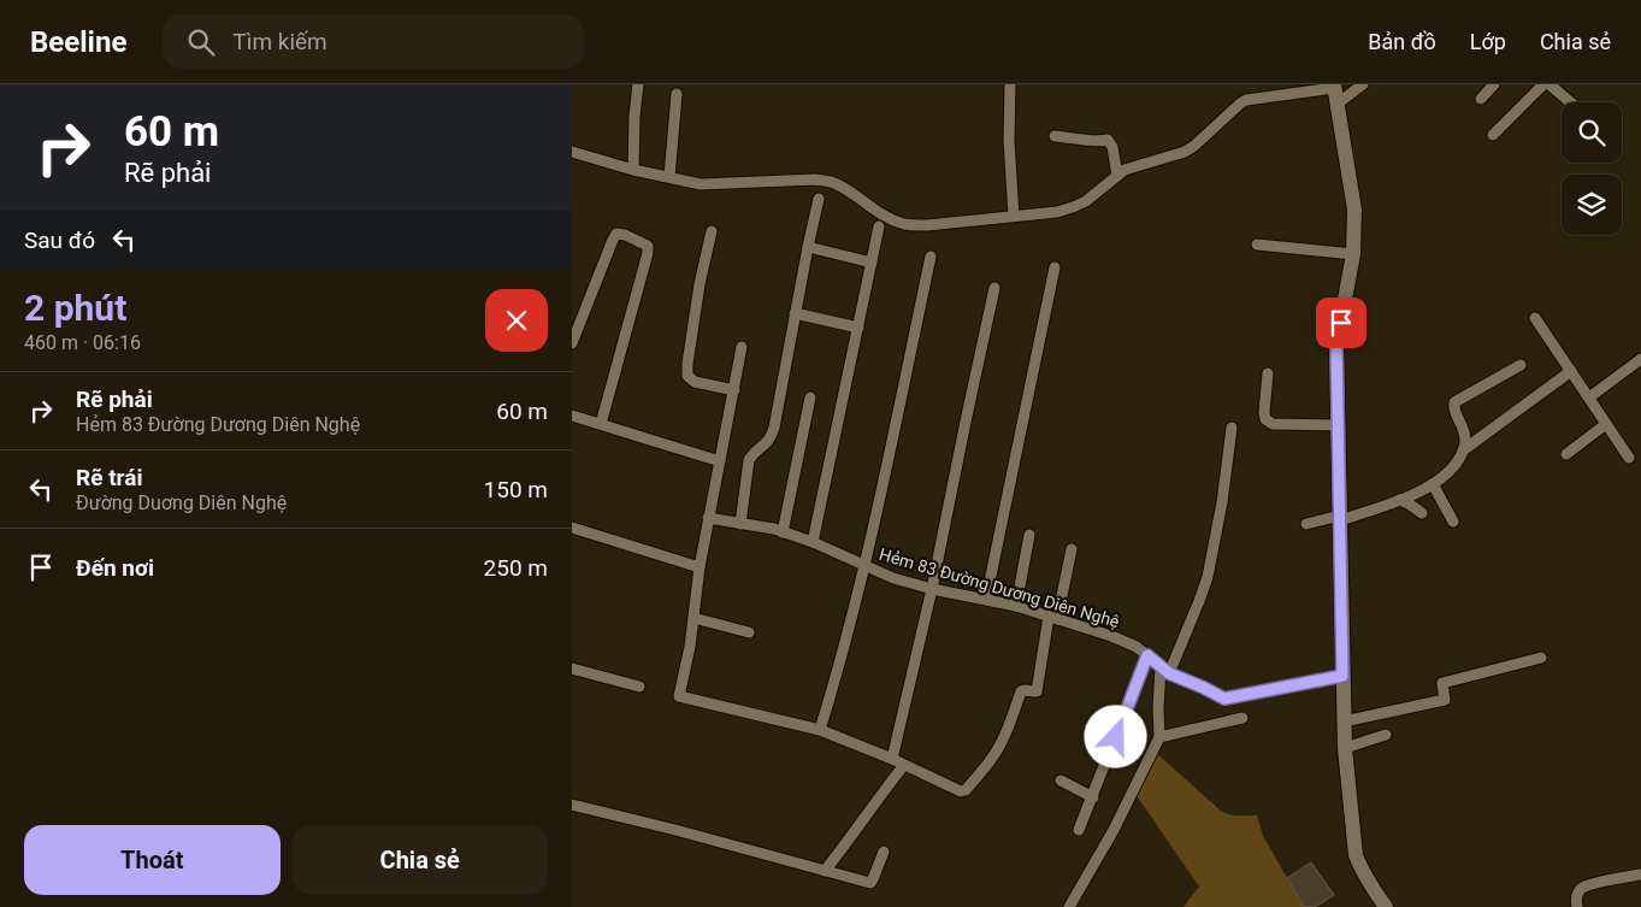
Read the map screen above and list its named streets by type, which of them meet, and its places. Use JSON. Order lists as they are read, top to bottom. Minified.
{"streets":{"street":["Hẻm 83 Đường Dương Diên Nghệ"]},"page":{"header":"Beeline","search":"Tìm kiếm","nav":["Bản đồ","Lớp","Chia sẻ"],"turn":["60 m","Rẽ phải"],"then":"Sau đó","heading":["2 phút","460 m · 06:16"],"list":[{"name":"Rẽ phải","note":"Hẻm 83 Đường Dương Diên Nghệ","value":"60 m"},{"name":"Rẽ trái","note":"Đường Duơng Diên Nghệ","value":"150 m"},{"name":"Đến nơi","value":"250 m"}],"buttons":["Thoát","Chia sẻ"]}}
